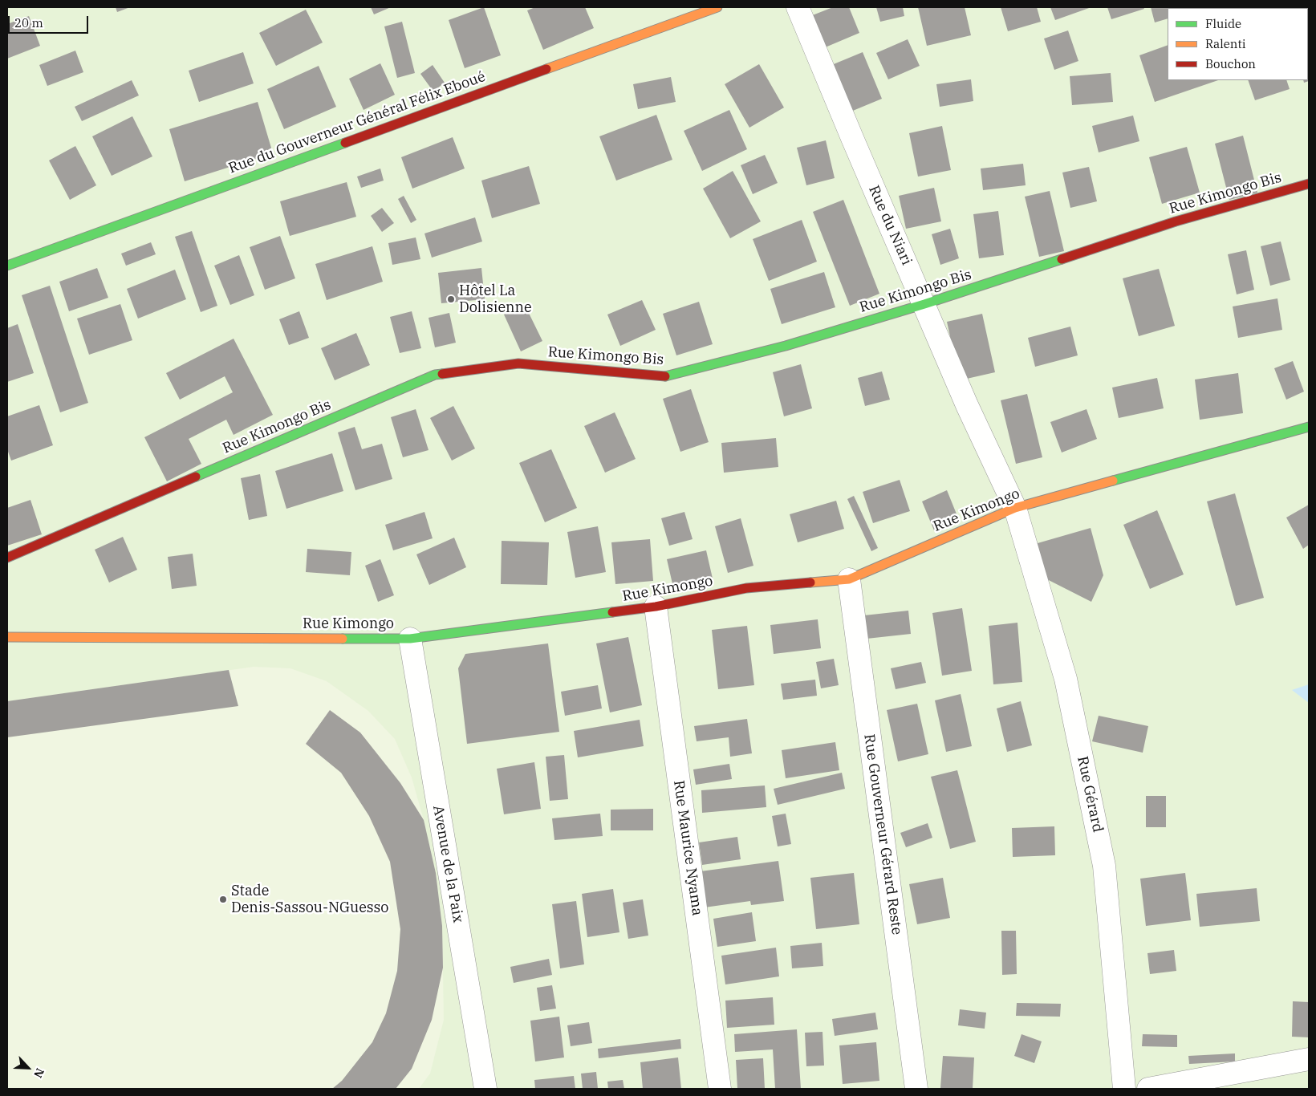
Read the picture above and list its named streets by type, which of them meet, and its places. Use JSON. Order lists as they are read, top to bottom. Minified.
{"streets":{"street":["Rue du Gouverneur Général Félix Eboué","Rue Kimongo Bis","Rue du Niari","Rue Kimongo","Rue Gérard","Rue Gouverneur Gérard Reste","Rue Maurice Nyama","Avenue de la Paix"]},"crossings":[["Rue Kimongo Bis","Rue du Niari"],["Rue du Niari","Rue Kimongo"],["Rue du Niari","Rue Gérard"],["Rue Kimongo","Rue Gérard"],["Rue Kimongo","Rue Gouverneur Gérard Reste"],["Rue Kimongo","Rue Maurice Nyama"],["Rue Kimongo","Avenue de la Paix"]],"places":["Hôtel La Dolisienne","Stade Denis-Sassou-NGuesso"],"legend":["Fluide","Ralenti","Bouchon"],"scale_bar":"20 m","north":"bottom right"}
